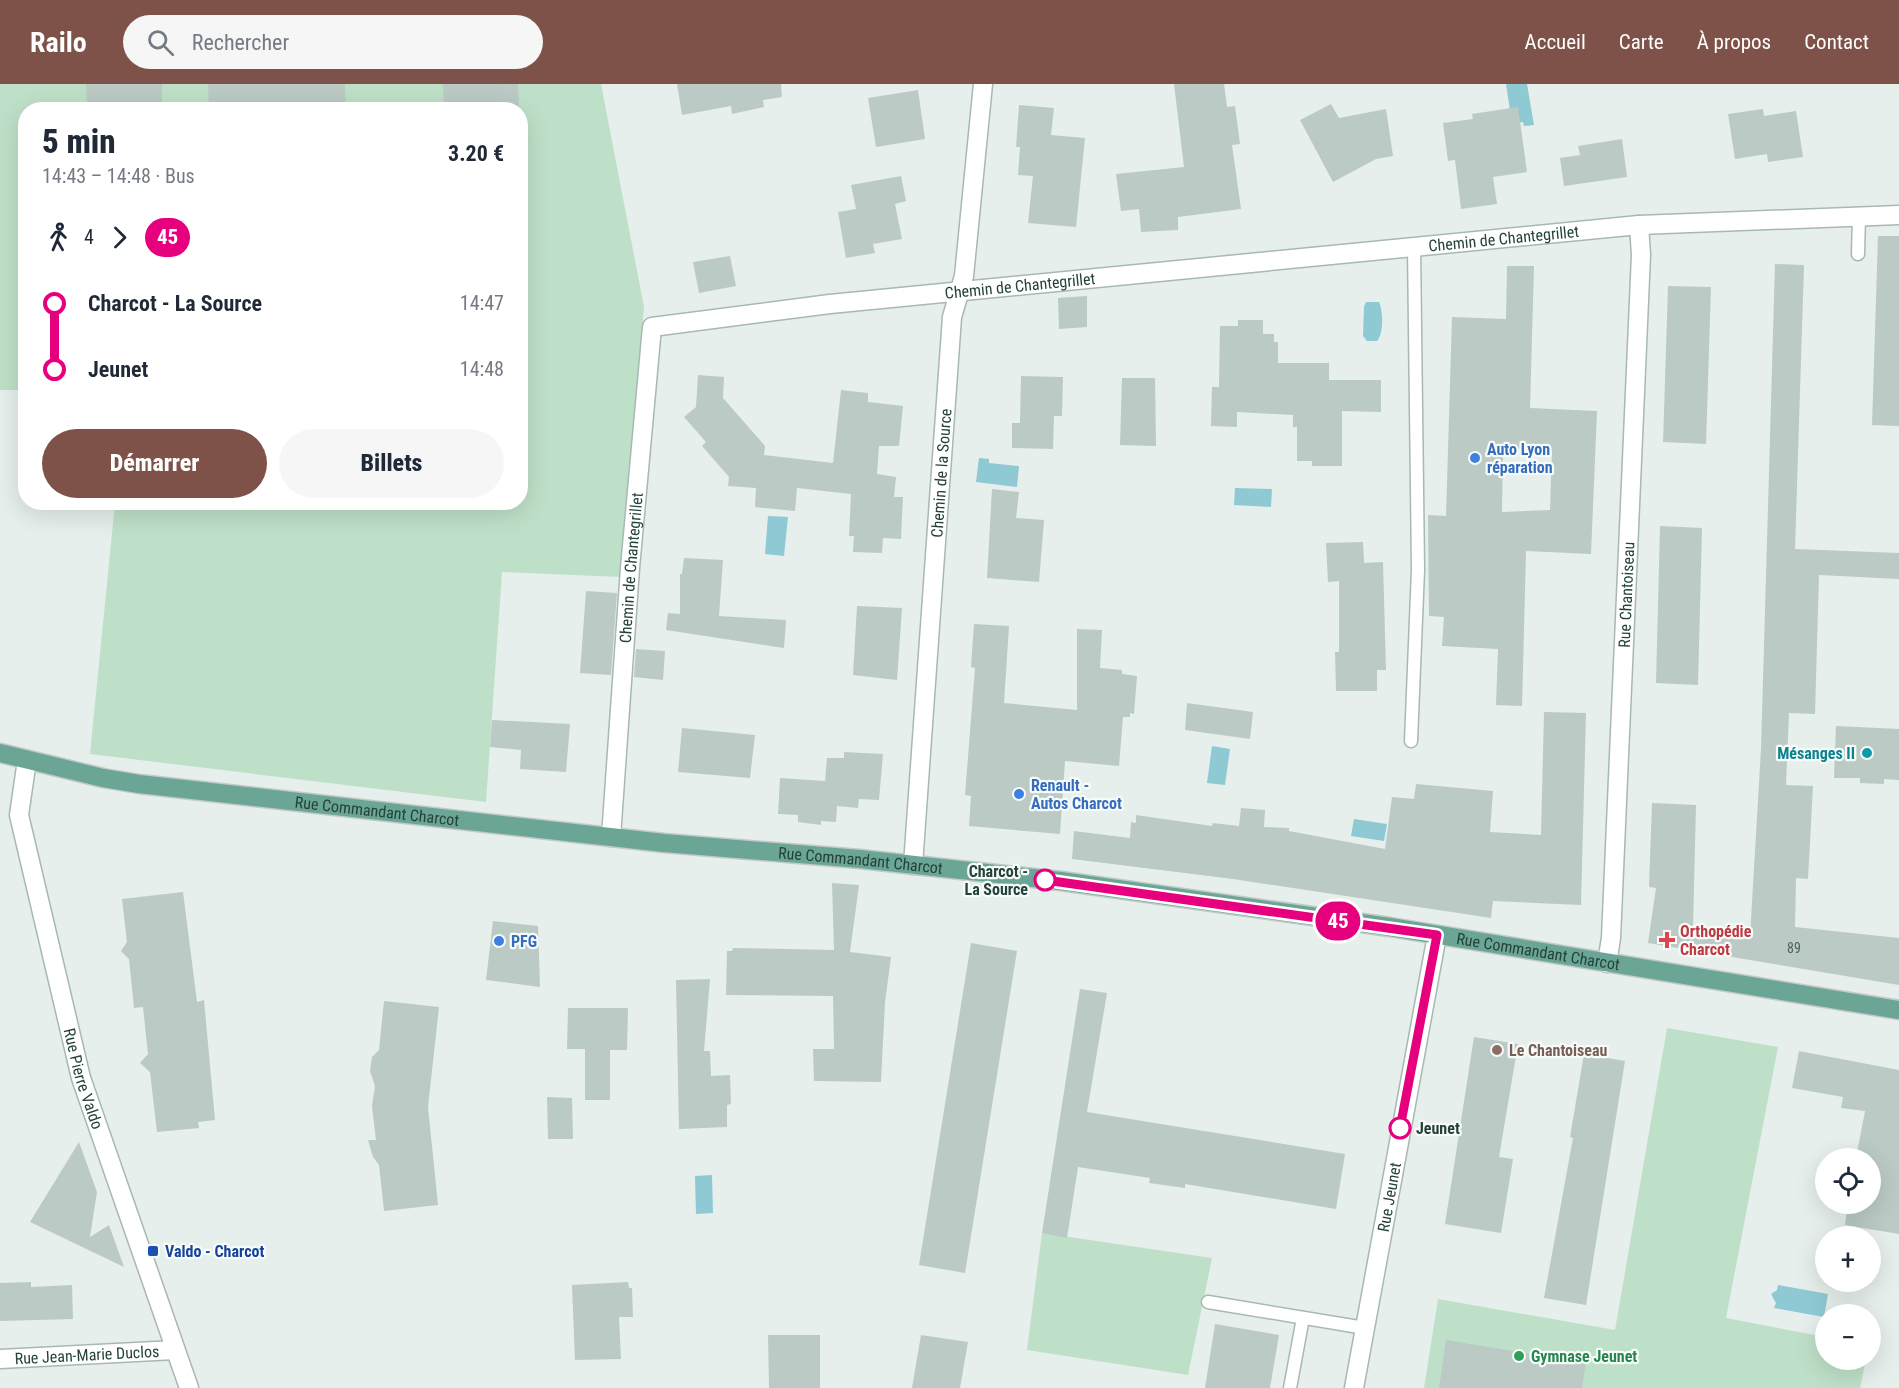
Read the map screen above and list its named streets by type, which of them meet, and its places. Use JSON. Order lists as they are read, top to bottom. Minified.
{"streets":{"main road":["Rue Commandant Charcot"],"street":["Chemin de Chantegrillet","Chemin de la Source","Rue Chantoiseau","Rue Pierre Valdo","Rue Jeunet","Rue Jean-Marie Duclos"]},"crossings":[["Chemin de Chantegrillet","Chemin de la Source"],["Chemin de Chantegrillet","Rue Chantoiseau"],["Chemin de Chantegrillet","Rue Commandant Charcot"],["Chemin de la Source","Rue Commandant Charcot"],["Rue Chantoiseau","Rue Commandant Charcot"],["Rue Commandant Charcot","Rue Pierre Valdo"],["Rue Commandant Charcot","Rue Jeunet"],["Rue Pierre Valdo","Rue Jean-Marie Duclos"]],"places":{"other":["Auto Lyon réparation","Mésanges II","Renault - Autos Charcot","Charcot - La Source","PFG","Le Chantoiseau","Jeunet","Gymnase Jeunet"],"health":["Orthopédie Charcot"],"transit":["Valdo - Charcot"]},"lines":["bus line 45"],"house_numbers":["89"],"page":{"header":"Railo","search":"Rechercher","nav":["Accueil","Carte","À propos","Contact"],"on_map":"45","heading":["5 min","14:43 – 14:48 · Bus","3.20 €"],"legs":["4","45"],"list":[{"name":"Charcot - La Source","value":"14:47"},{"name":"Jeunet","value":"14:48"}],"buttons":["Démarrer","Billets"],"map_buttons":["+","−"]}}
